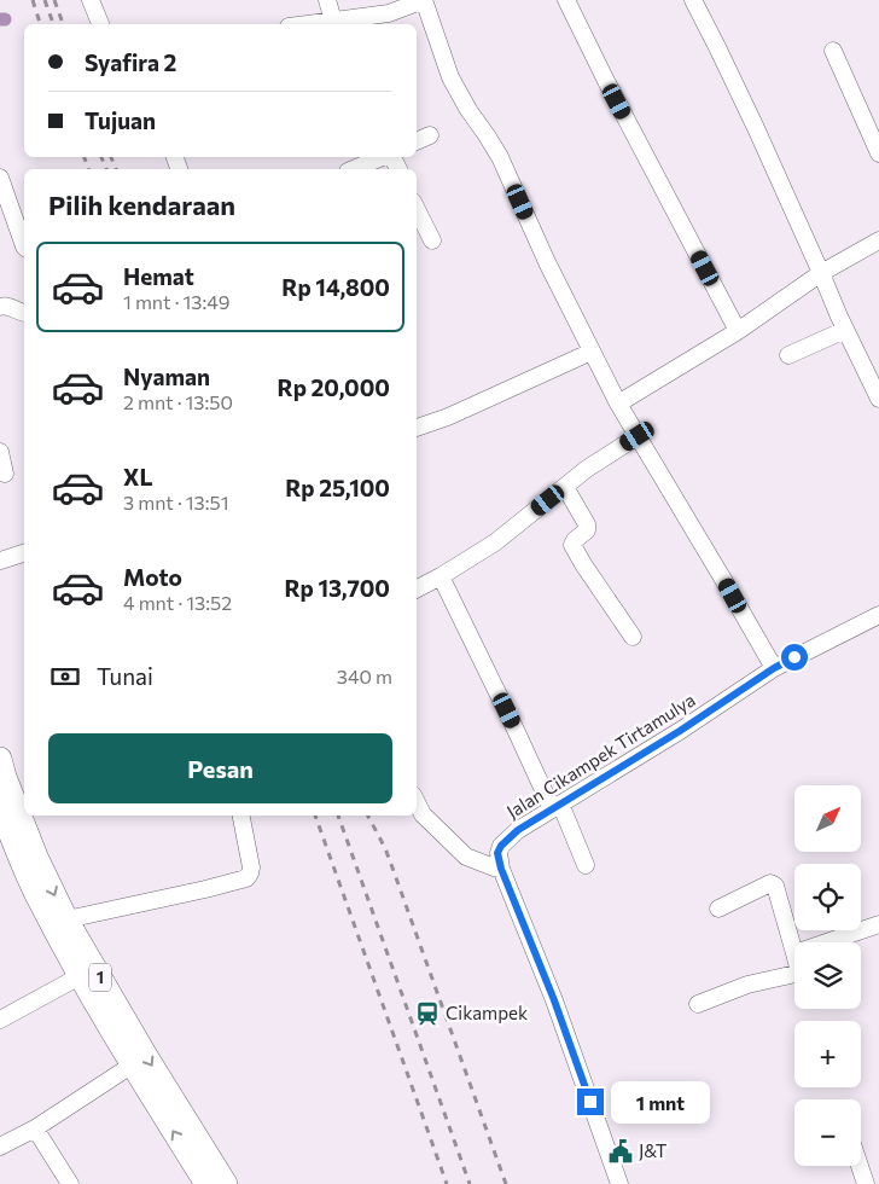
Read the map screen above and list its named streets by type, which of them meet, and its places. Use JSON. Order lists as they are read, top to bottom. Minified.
{"streets":{"highway":["1"],"street":["Jalan Cikampek Tirtamulya"]},"places":{"station":["Cikampek"],"public building":["J&T"]},"north":"top right","page":{"banner":["Syafira 2","Tujuan"],"heading":"Pilih kendaraan","list":[{"name":"Hemat","note":"1 mnt · 13:49","value":"Rp 14,800"},{"name":"Nyaman","note":"2 mnt · 13:50","value":"Rp 20,000"},{"name":"XL","note":"3 mnt · 13:51","value":"Rp 25,100"},{"name":"Moto","note":"4 mnt · 13:52","value":"Rp 13,700"}],"pay":["Tunai","340 m"],"buttons":"Pesan","map_buttons":["+","−"],"bubble":"1 mnt"}}
